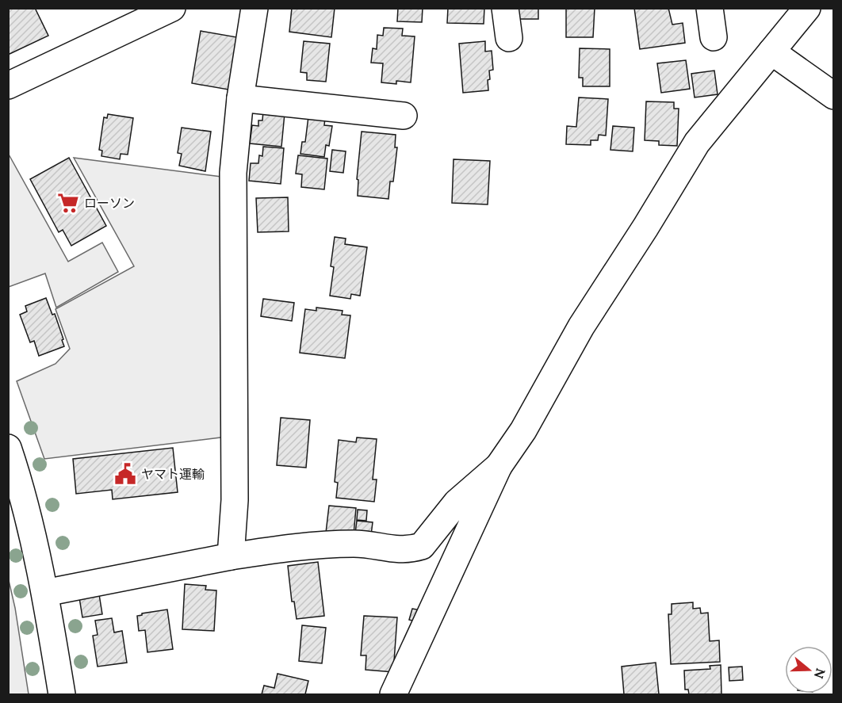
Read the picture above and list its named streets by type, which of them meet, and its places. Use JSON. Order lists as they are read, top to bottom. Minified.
{"places":{"supermarket":["ローソン"],"public building":["ヤマト運輸"]},"north":"right"}
